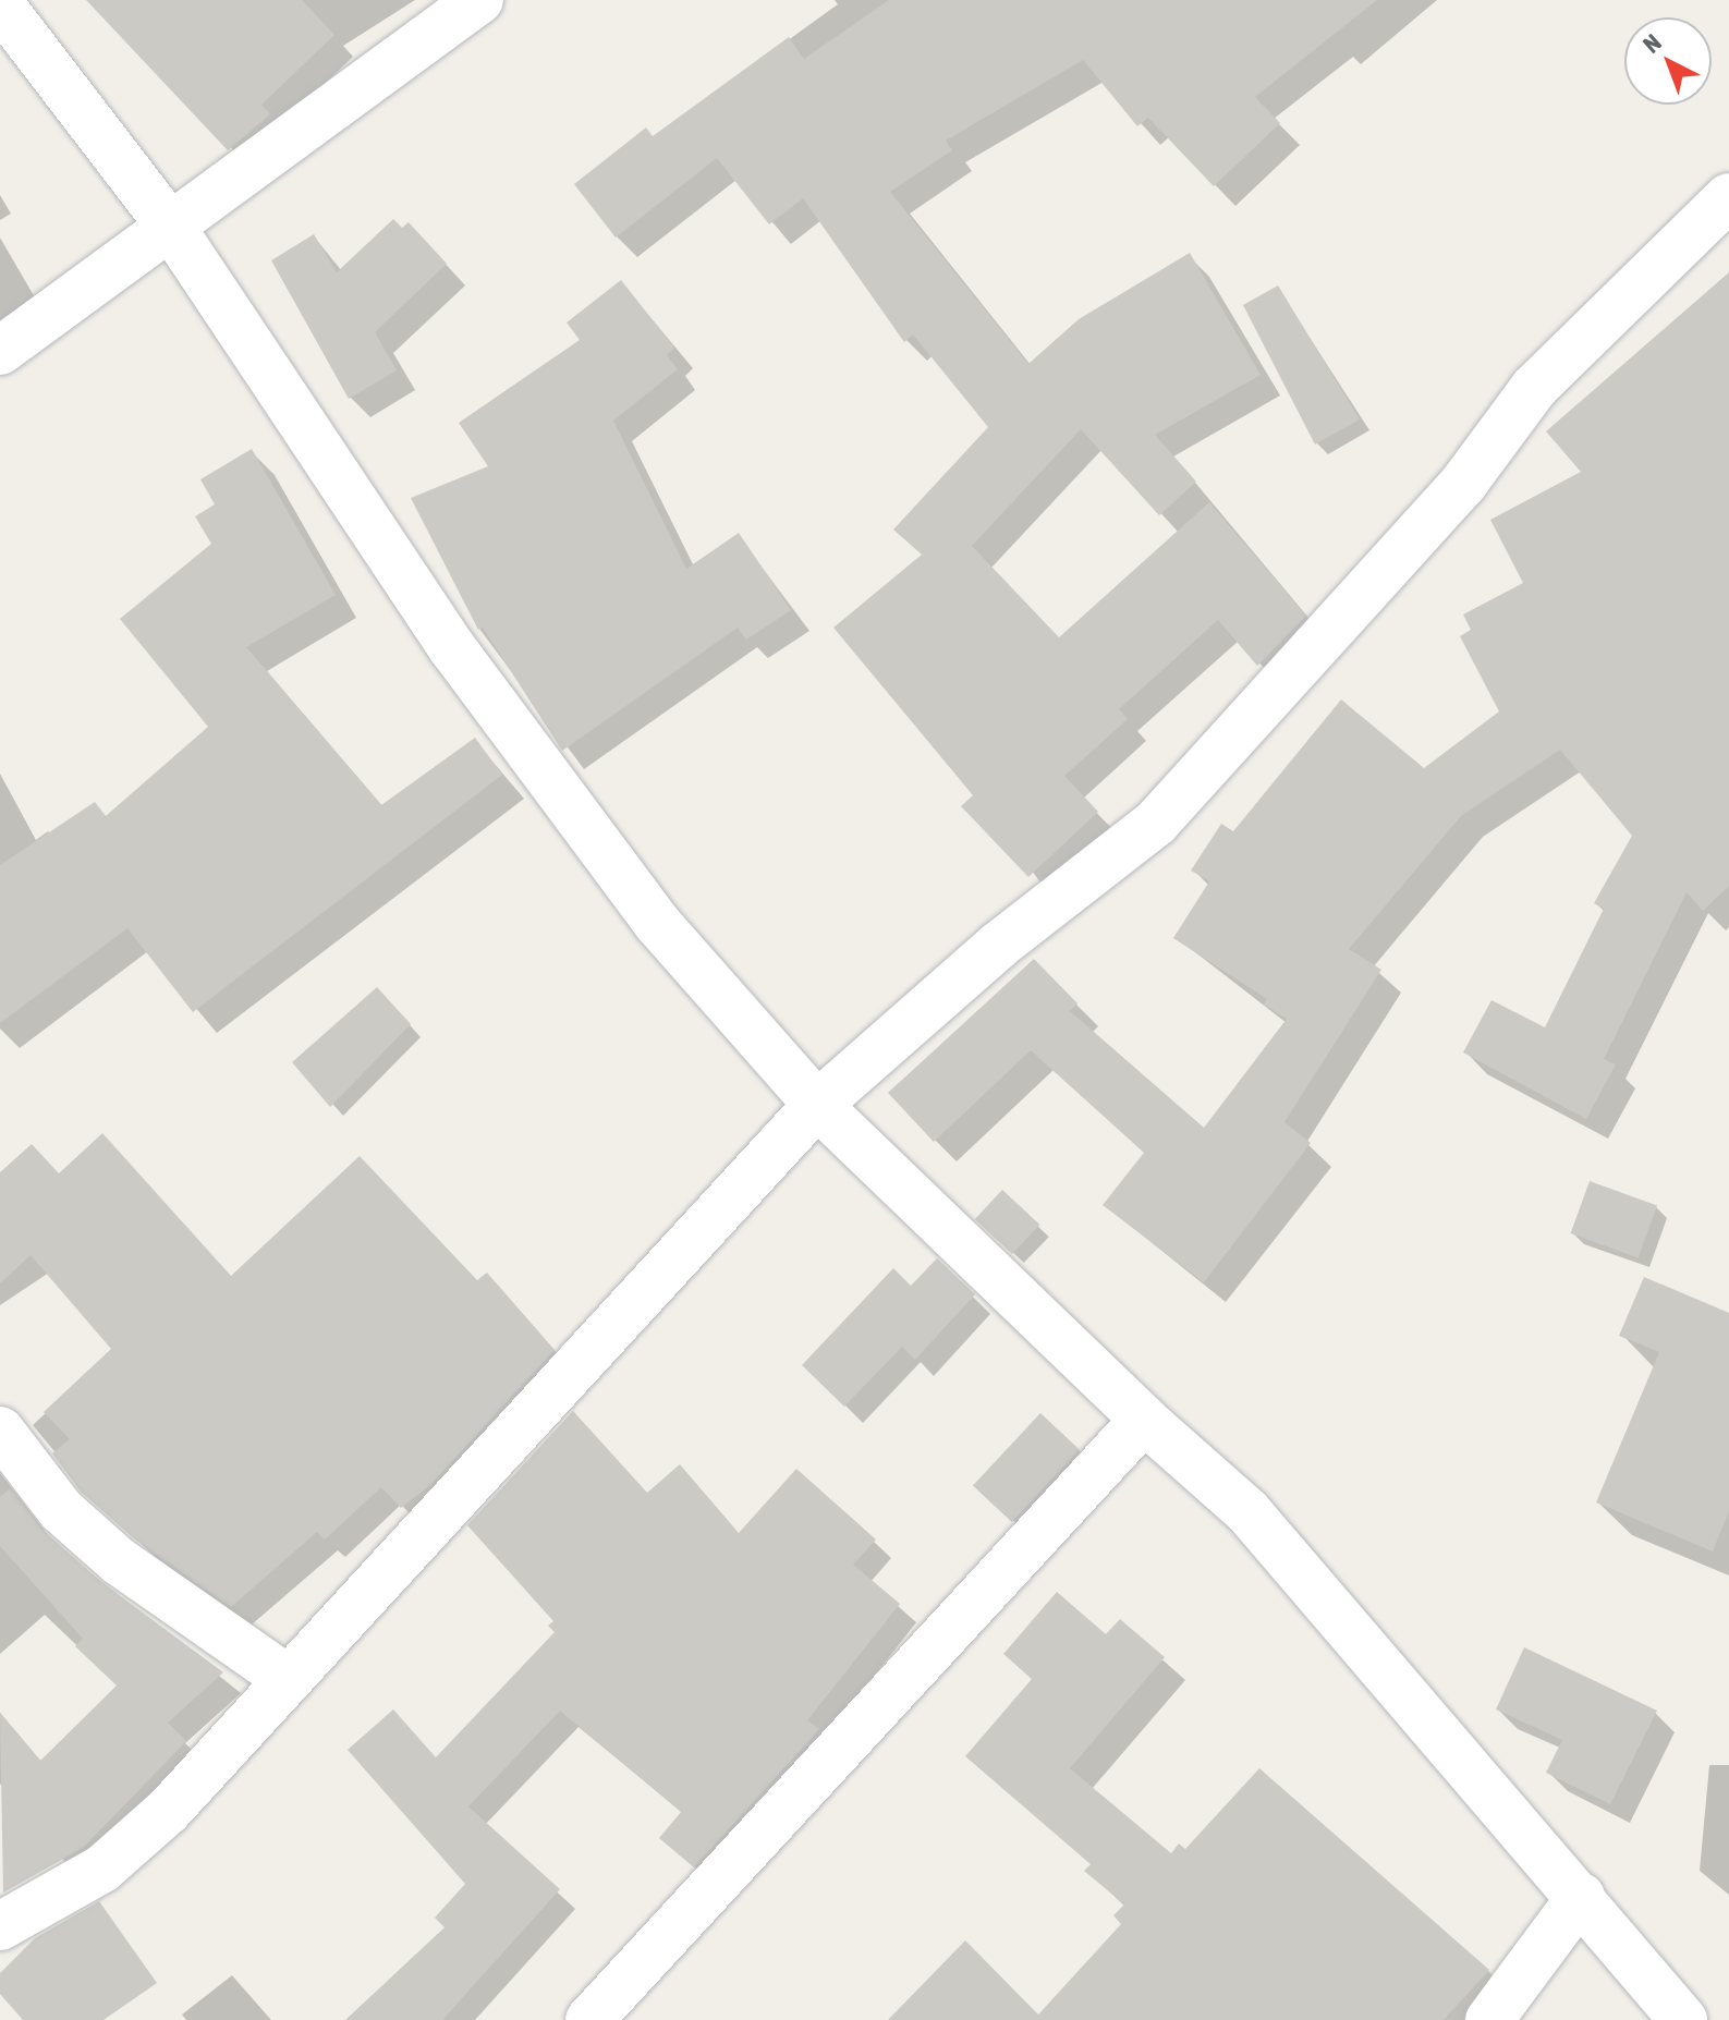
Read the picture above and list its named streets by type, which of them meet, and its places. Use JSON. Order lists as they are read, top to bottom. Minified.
{"north":"top left"}
